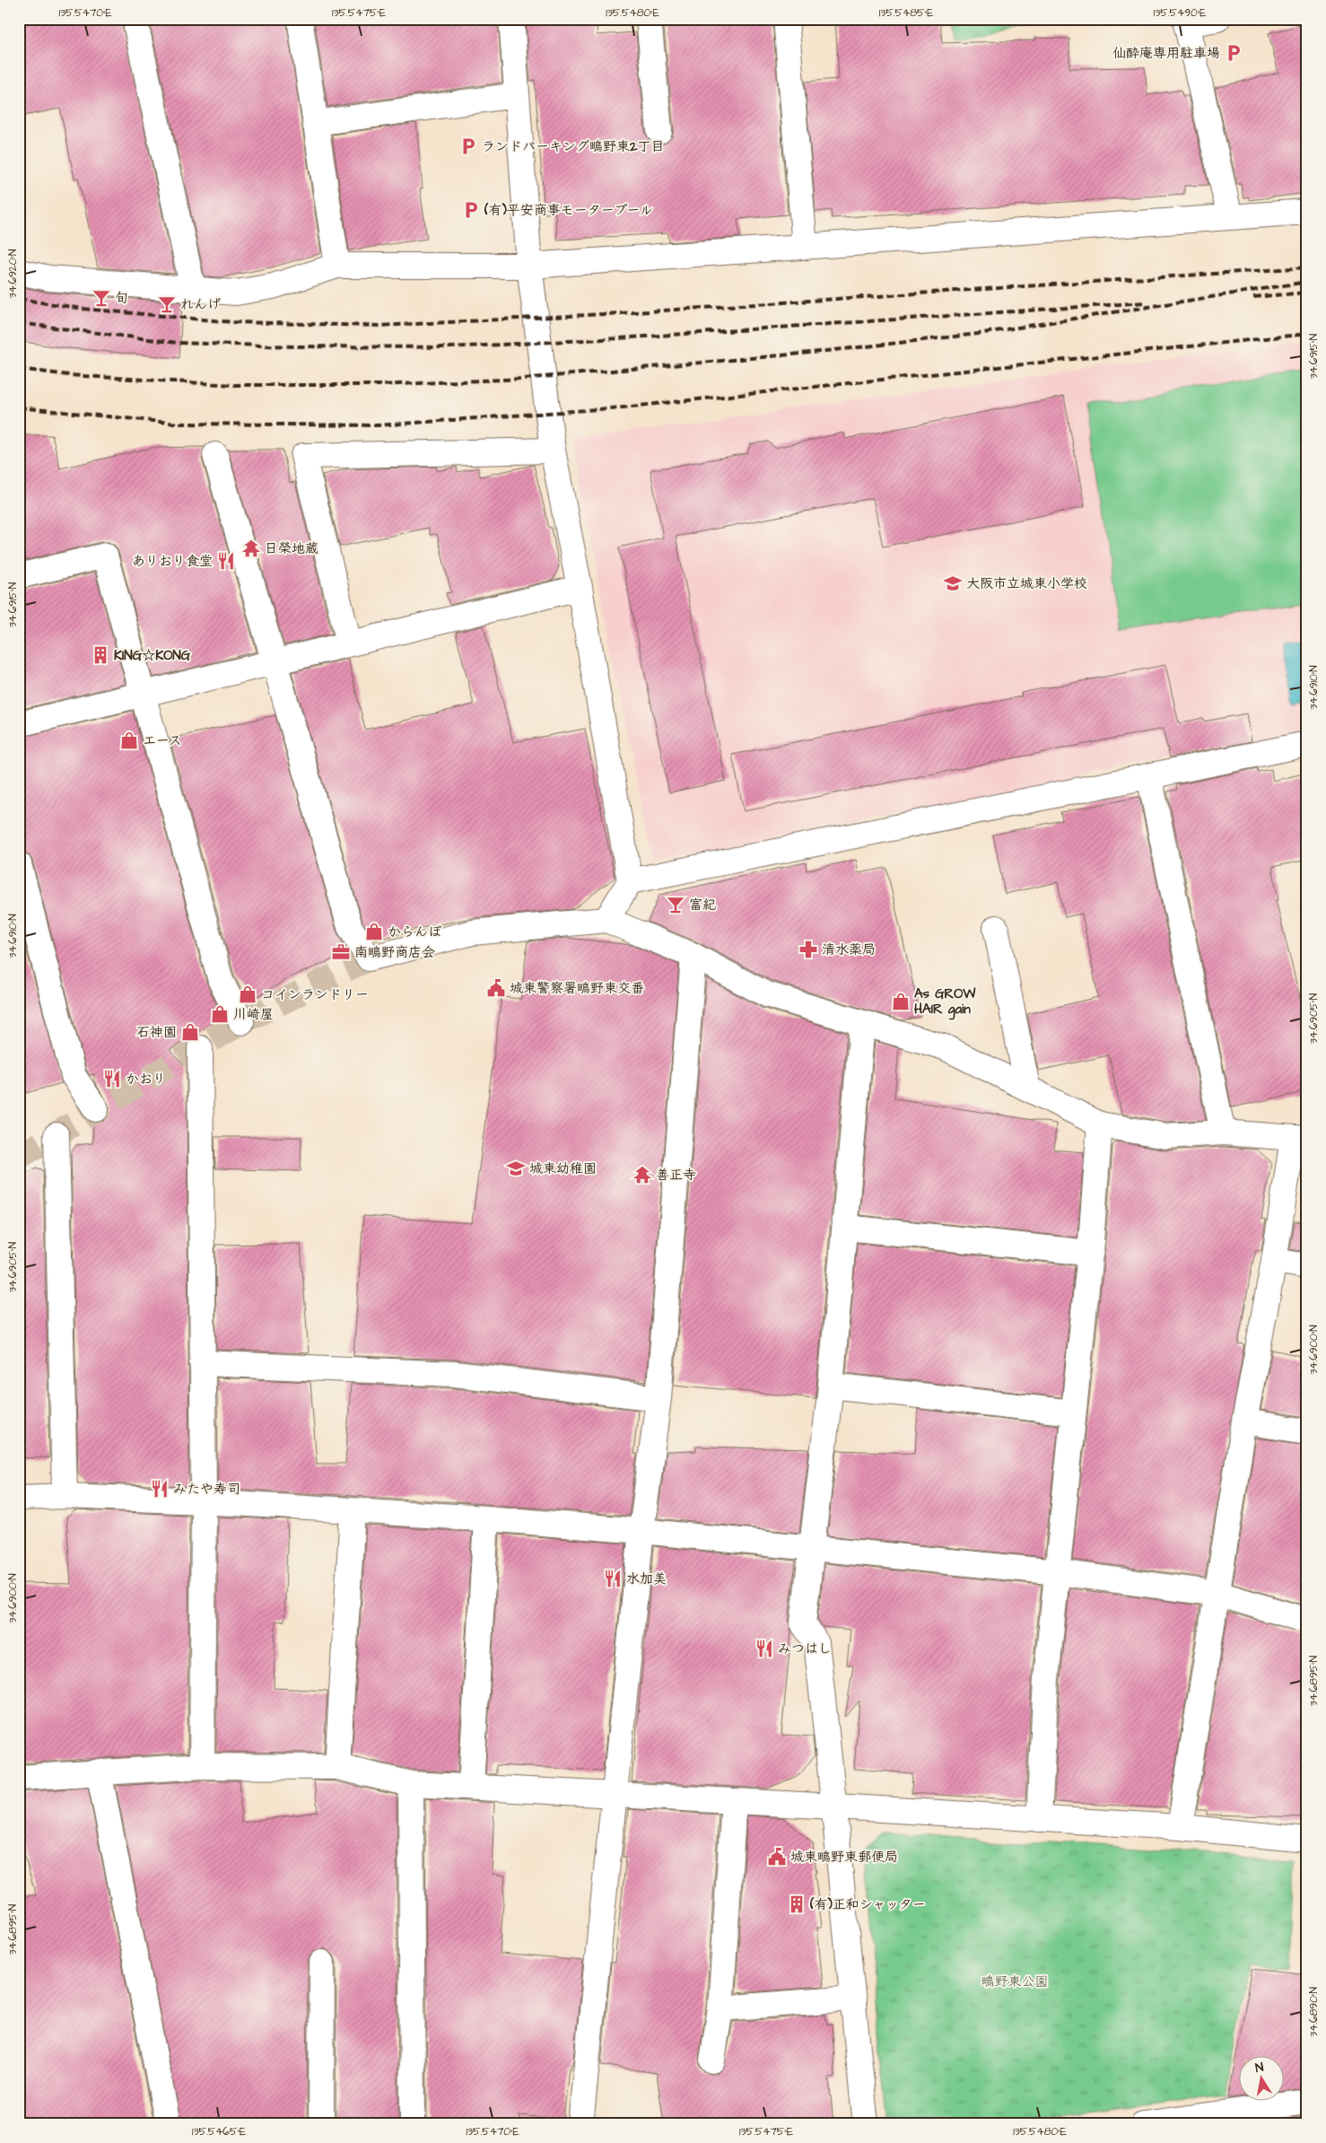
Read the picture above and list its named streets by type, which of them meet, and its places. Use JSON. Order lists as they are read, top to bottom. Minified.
{"parks":["鴫野東公園"],"places":{"parking":["仙酔庵専用駐車場","ランドパーキング鴫野東2丁目","(有)平安商事モータープール"],"bar":["旬","れんげ","富紀"],"temple":["日榮地蔵","善正寺"],"restaurant":["ありおり食堂","かおり","みたや寿司","水加美","みつはし"],"school or university":["大阪市立城東小学校","城東幼稚園"],"building":["KING☆KONG","(有)正和シャッター"],"shop":["エース","からんぼ","コインランドリー","As GROW HAIR gain","川崎屋","石神園"],"pharmacy":["清水薬局"],"office":["南鴫野商店会"],"public building":["城東警察署鴫野東交番","城東鴫野東郵便局"]},"north":"top","coordinates":["135.5470°E","135.5475°E","135.5480°E","135.5485°E","135.5490°E","34.6920°N","34.6915°N","34.6910°N","34.6905°N","34.6900°N","34.6895°N","34.6890°N","135.5465°E"]}
